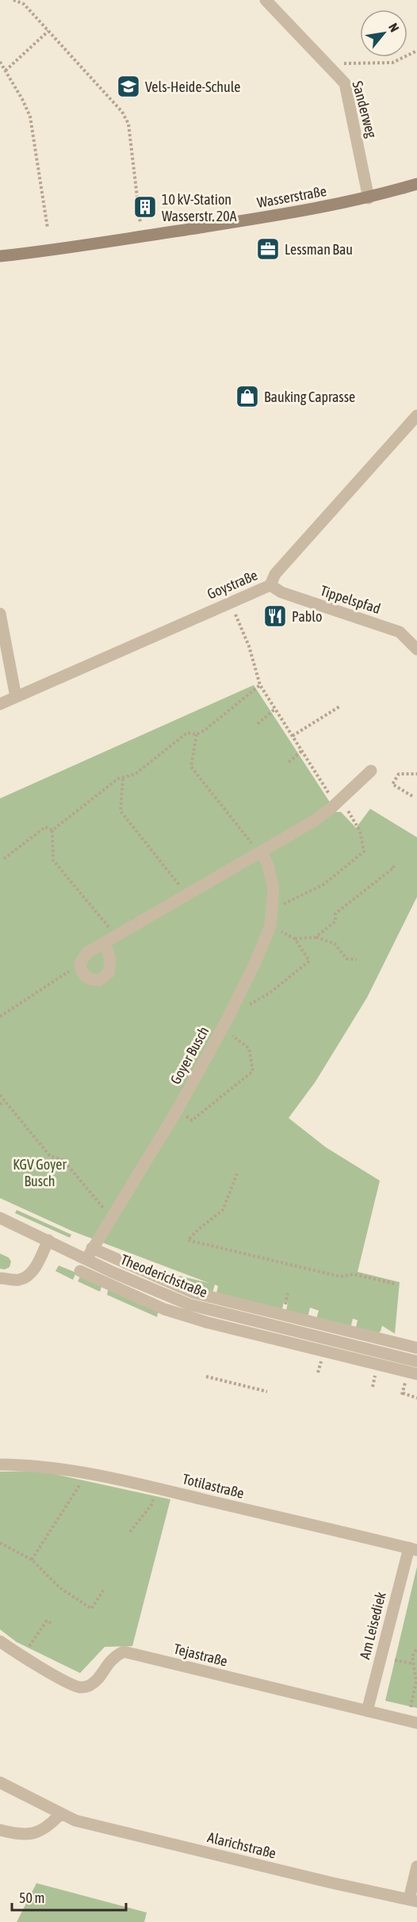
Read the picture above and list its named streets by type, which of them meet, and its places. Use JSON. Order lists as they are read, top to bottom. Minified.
{"streets":{"street":["Sanderweg","Wasserstraße","Goystraße","Tippelspfad","Goyer Busch","Theoderichstraße","Totilastraße","Am Leisediek","Tejastraße","Alarichstraße"]},"crossings":[["Sanderweg","Wasserstraße"],["Goystraße","Tippelspfad"],["Goyer Busch","Theoderichstraße"],["Totilastraße","Am Leisediek"],["Am Leisediek","Tejastraße"]],"parks":["KGV Goyer Busch"],"places":{"school or university":["Vels-Heide-Schule"],"building":["10 kV-Station Wasserstr. 20A"],"office":["Lessman Bau"],"shop":["Bauking Caprasse"],"restaurant":["Pablo"]},"scale_bar":"50 m","north":"top right"}
